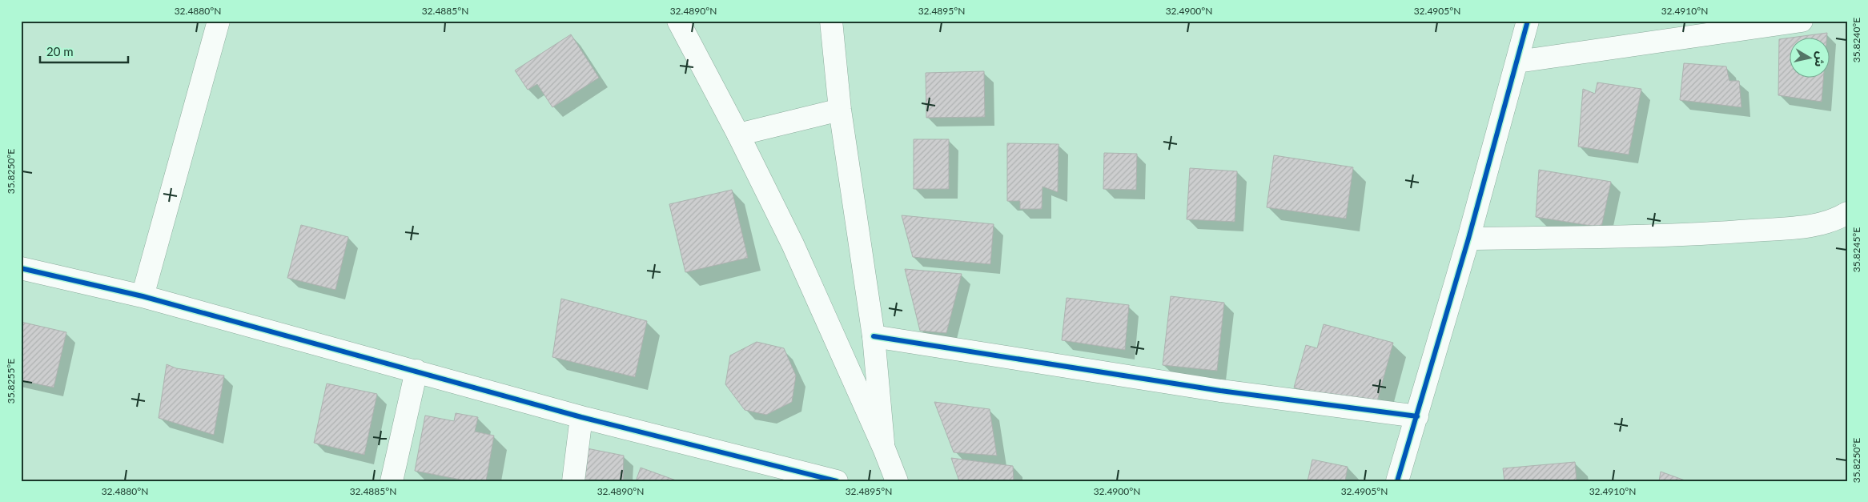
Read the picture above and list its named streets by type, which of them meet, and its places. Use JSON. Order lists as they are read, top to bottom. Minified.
{"scale_bar":"20 m","north":"right","coordinates":["32.4880°N","32.4885°N","32.4890°N","32.4895°N","32.4900°N","32.4905°N","32.4910°N","35.8240°E","35.8250°E","35.8245°E","35.8255°E"]}
